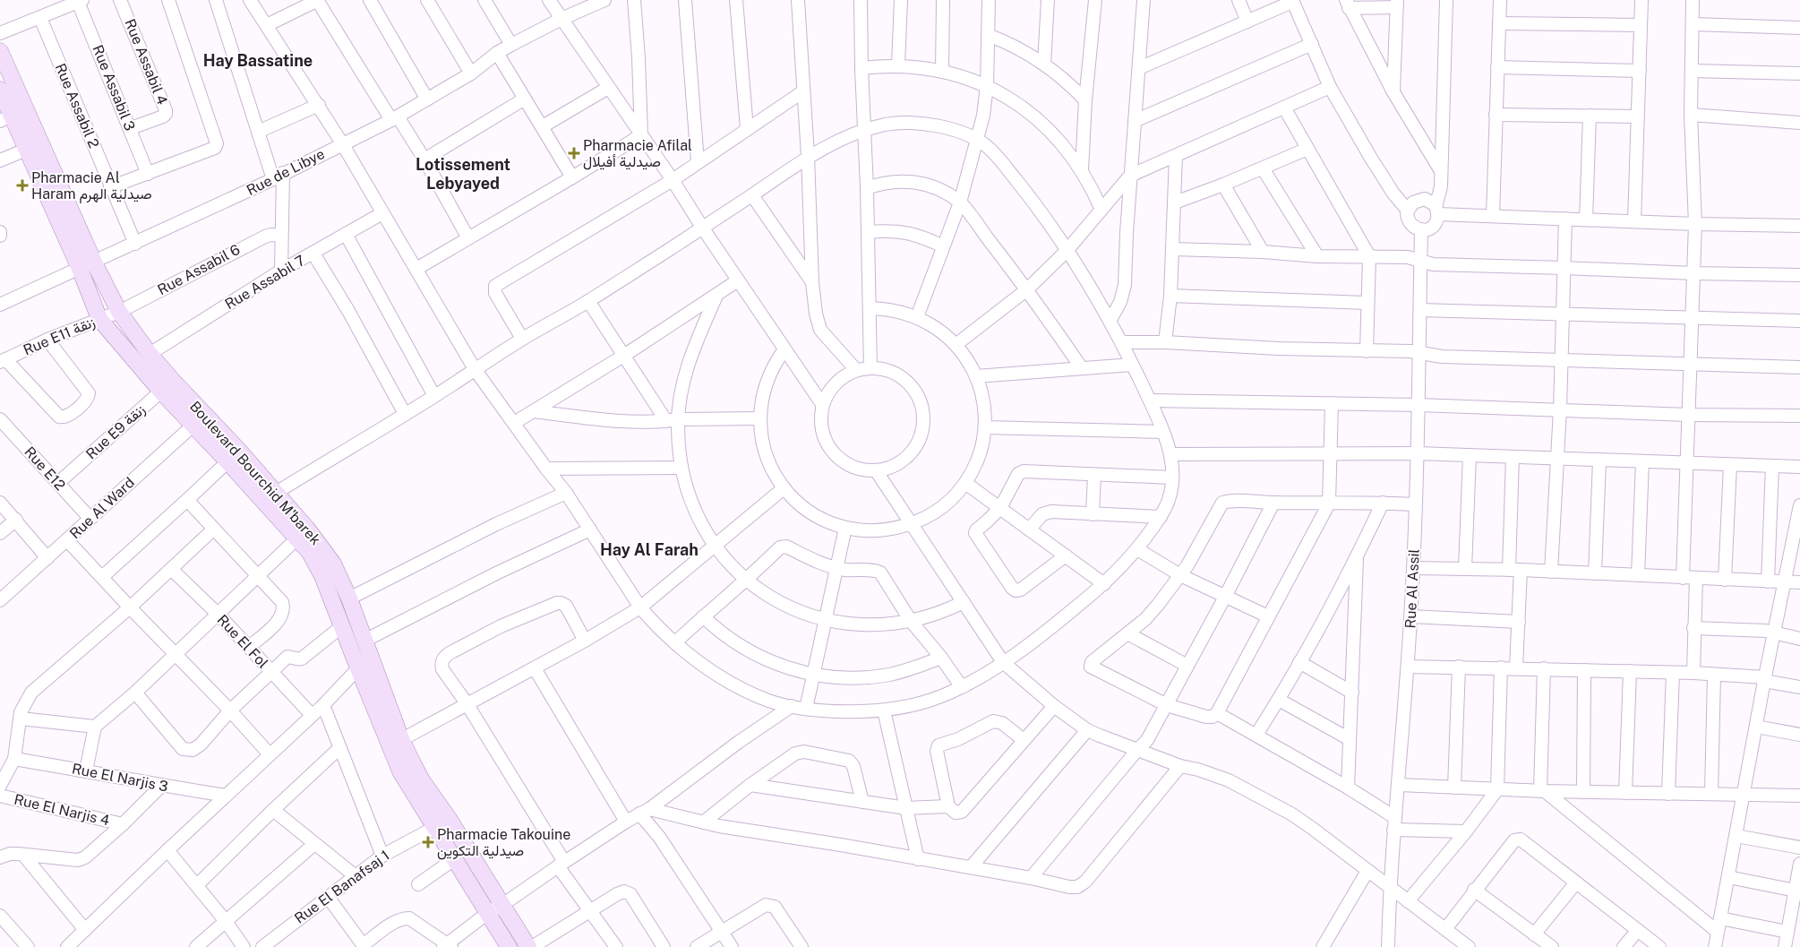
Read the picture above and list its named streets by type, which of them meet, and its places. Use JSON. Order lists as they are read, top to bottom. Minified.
{"streets":{"main road":["Boulevard Bourchid M'barek"],"street":["Rue Assabil 4","Rue Assabil 3","Rue Assabil 2","Rue de Libye","Rue Assabil 6","Rue Assabil 7","Rue E11 زنقة","Rue E9 زنقة","Rue E12","Rue Al Ward","Rue Al Assil","Rue El Fol","Rue El Narjis 3","Rue El Narjis 4","Rue El Banafsaj 1"]},"crossings":[["Rue Assabil 4","Rue Assabil 3"],["Rue Assabil 2","Rue de Libye"],["Rue de Libye","Boulevard Bourchid M'barek"],["Rue Assabil 6","Rue E11 زنقة"],["Rue Assabil 6","Boulevard Bourchid M'barek"],["Rue Assabil 7","Boulevard Bourchid M'barek"],["Rue E11 زنقة","Boulevard Bourchid M'barek"],["Rue E9 زنقة","Rue E12"],["Rue E9 زنقة","Boulevard Bourchid M'barek"],["Rue E12","Rue Al Ward"],["Boulevard Bourchid M'barek","Rue Al Ward"],["Boulevard Bourchid M'barek","Rue El Banafsaj 1"],["Rue El Narjis 3","Rue El Narjis 4"]],"districts":["Hay Bassatine","Lotissement Lebyayed","Hay Al Farah"],"places":{"health":["Pharmacie Afilal صيدلية أفيلال","Pharmacie Al Haram صيدلية الهرم","Pharmacie Takouine صيدلية التكوين"]}}
